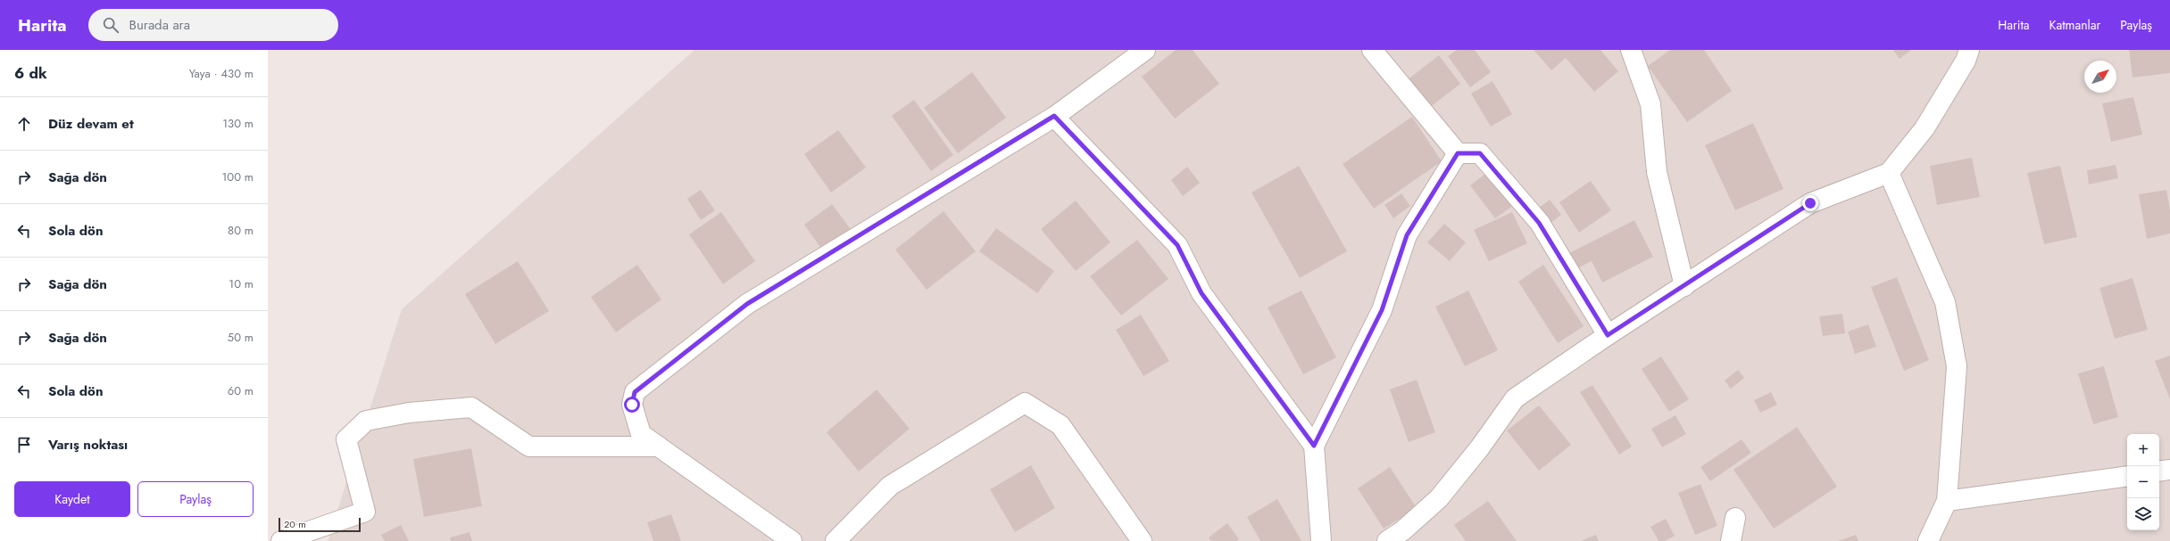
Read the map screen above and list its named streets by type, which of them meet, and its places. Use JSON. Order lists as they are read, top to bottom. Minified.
{"scale_bar":"20 m","north":"top right","page":{"header":"Harita","search":"Burada ara","nav":["Harita","Katmanlar","Paylaş"],"heading":["6 dk","Yaya · 430 m"],"list":[["Düz devam et","130 m"],["Sağa dön","100 m"],["Sola dön","80 m"],["Sağa dön","10 m"],["Sağa dön","50 m"],["Sola dön","60 m"],"Varış noktası"],"map_buttons":["+","−"],"buttons":["Kaydet","Paylaş"],"scale":"20 m"}}
